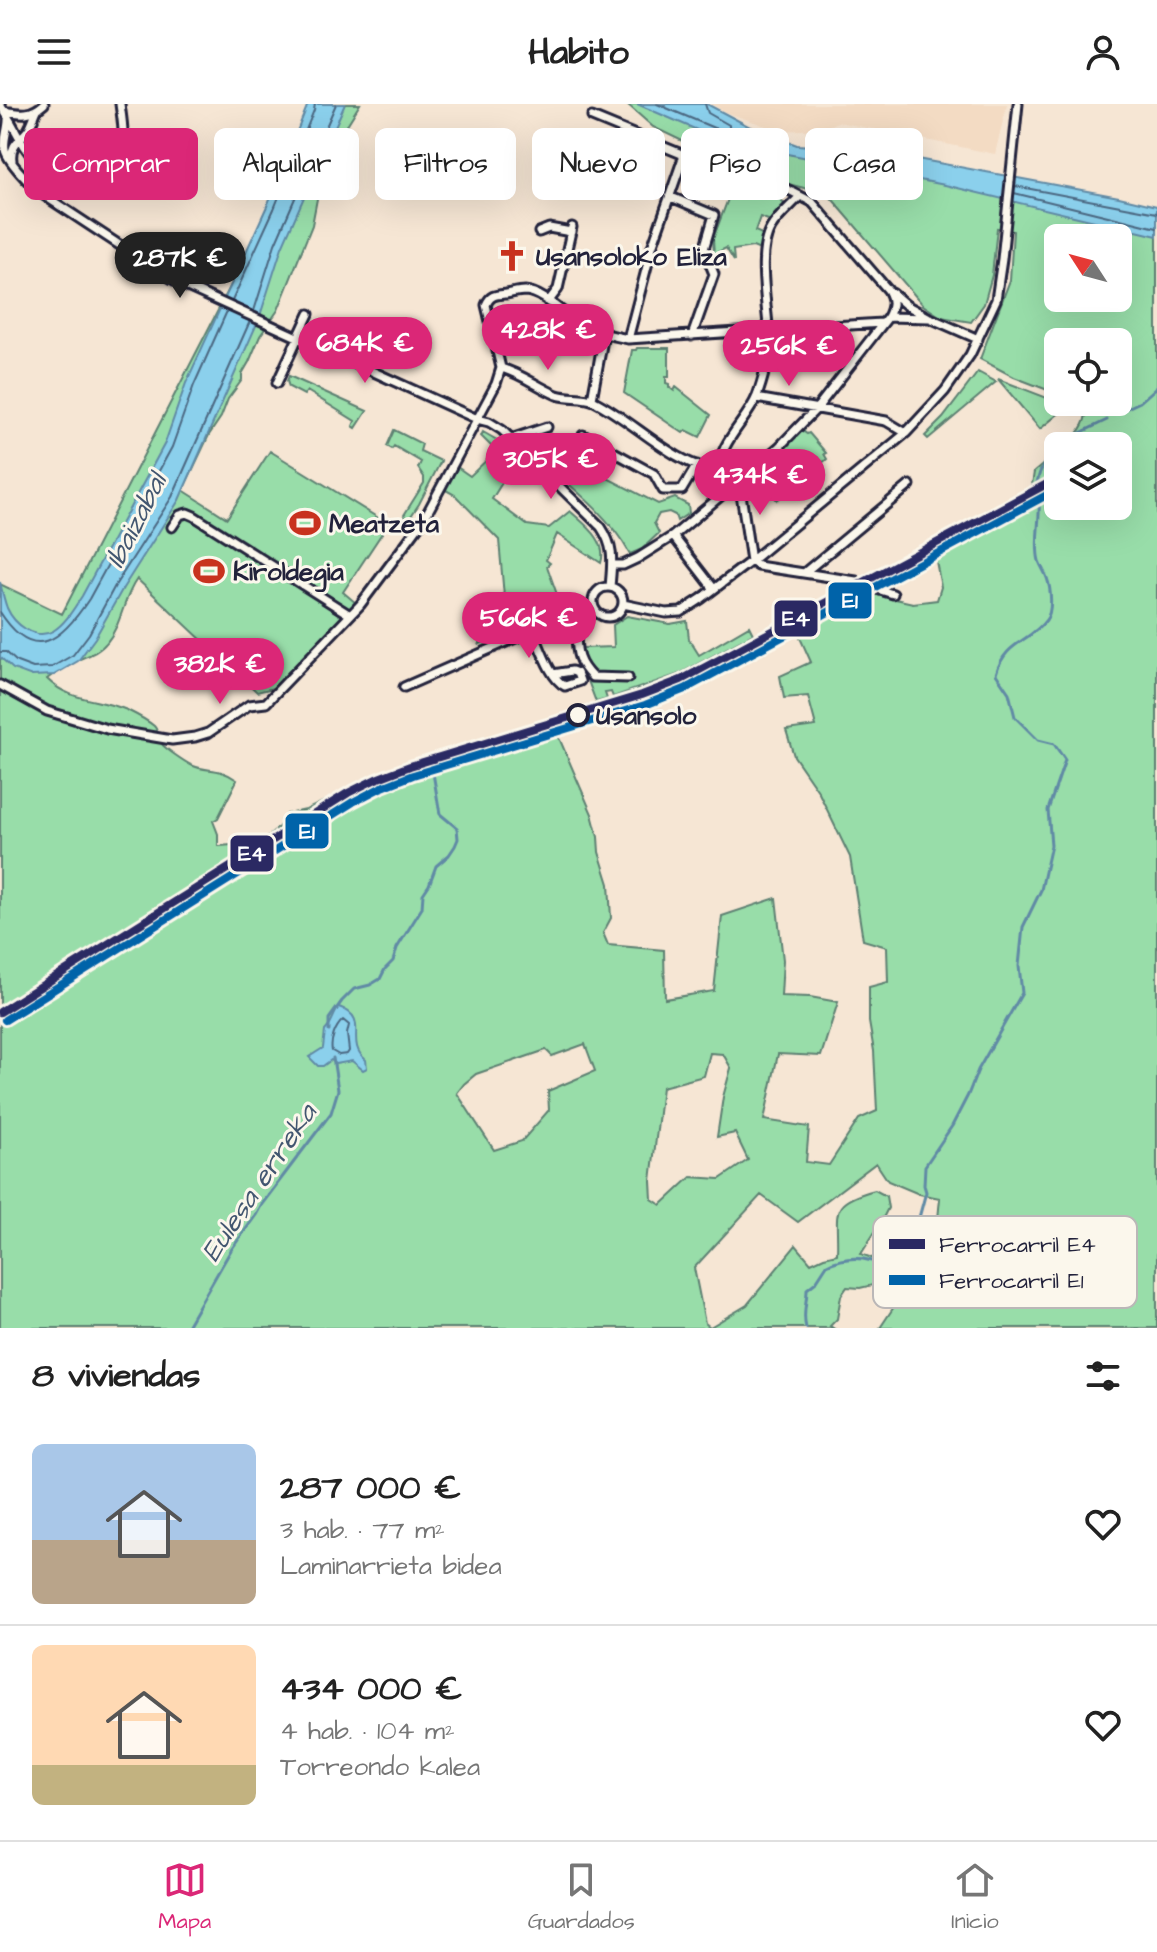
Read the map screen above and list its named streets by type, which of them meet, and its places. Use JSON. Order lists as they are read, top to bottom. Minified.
{"water":["Ibaizabal","Eulesa erreka"],"places":{"church":["Usansoloko Eliza"],"sports":["Meatzeta","Kiroldegia"],"other":["Usansolo"]},"lines":["rail line E4","rail line E1"],"legend":["Ferrocarril E4","Ferrocarril E1"],"north":"top left","page":{"header":"Habito","chip":["Comprar","Alquilar","Filtros","Nuevo","Piso","Casa"],"price":["287K €","428K €","684K €","256K €","305K €","434K €","566K €","382K €"],"heading":"8 viviendas","list":[{"name":"287 000 €","note":"3 hab. · 77 m² · Laminarrieta bidea"},{"name":"434 000 €","note":"4 hab. · 104 m² · Torreondo kalea"}],"tabs":["Mapa","Guardados","Inicio"]}}
